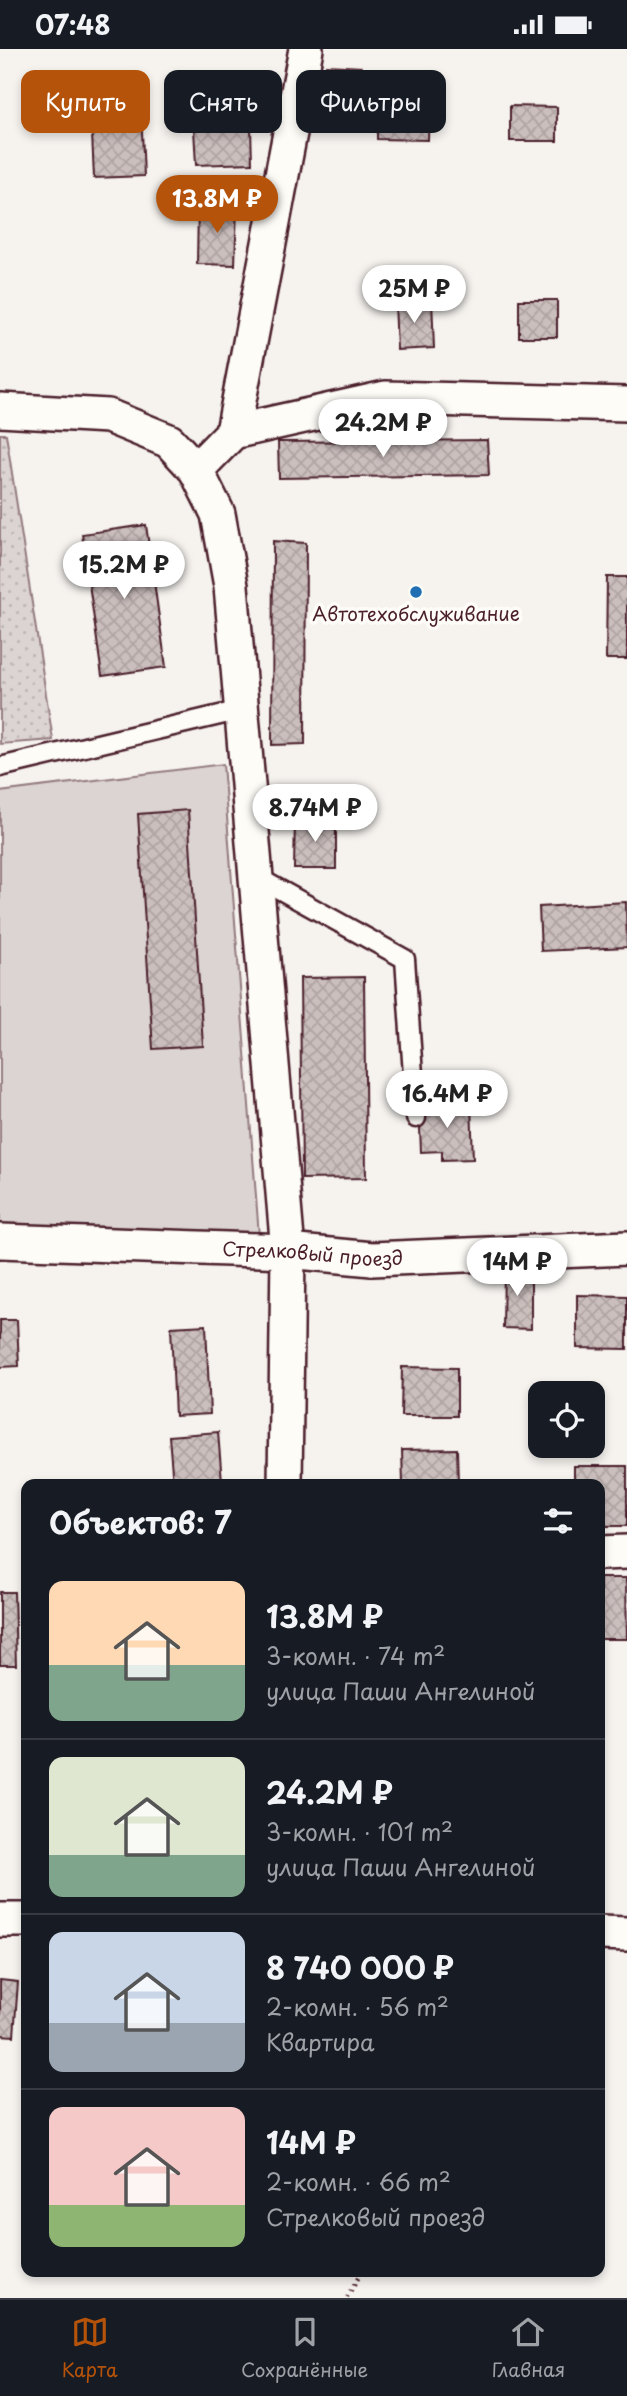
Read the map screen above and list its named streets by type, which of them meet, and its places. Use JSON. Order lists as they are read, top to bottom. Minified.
{"streets":{"street":["Стрелковый проезд"]},"places":["Автотехобслуживание"],"page":{"status":"07:48","chip":["Купить","Снять","Фильтры"],"price":["13.8M ₽","25M ₽","24.2M ₽","15.2M ₽","8.74M ₽","16.4M ₽","14M ₽"],"heading":"Объектов: 7","list":[{"name":"13.8M ₽","note":"3-комн. · 74 m² · улица Паши Ангелиной"},{"name":"24.2M ₽","note":"3-комн. · 101 m² · улица Паши Ангелиной"},{"name":"8 740 000 ₽","note":"2-комн. · 56 m² · Квартира"},{"name":"14M ₽","note":"2-комн. · 66 m² · Стрелковый проезд"}],"tabs":["Карта","Сохранённые","Главная"]}}
